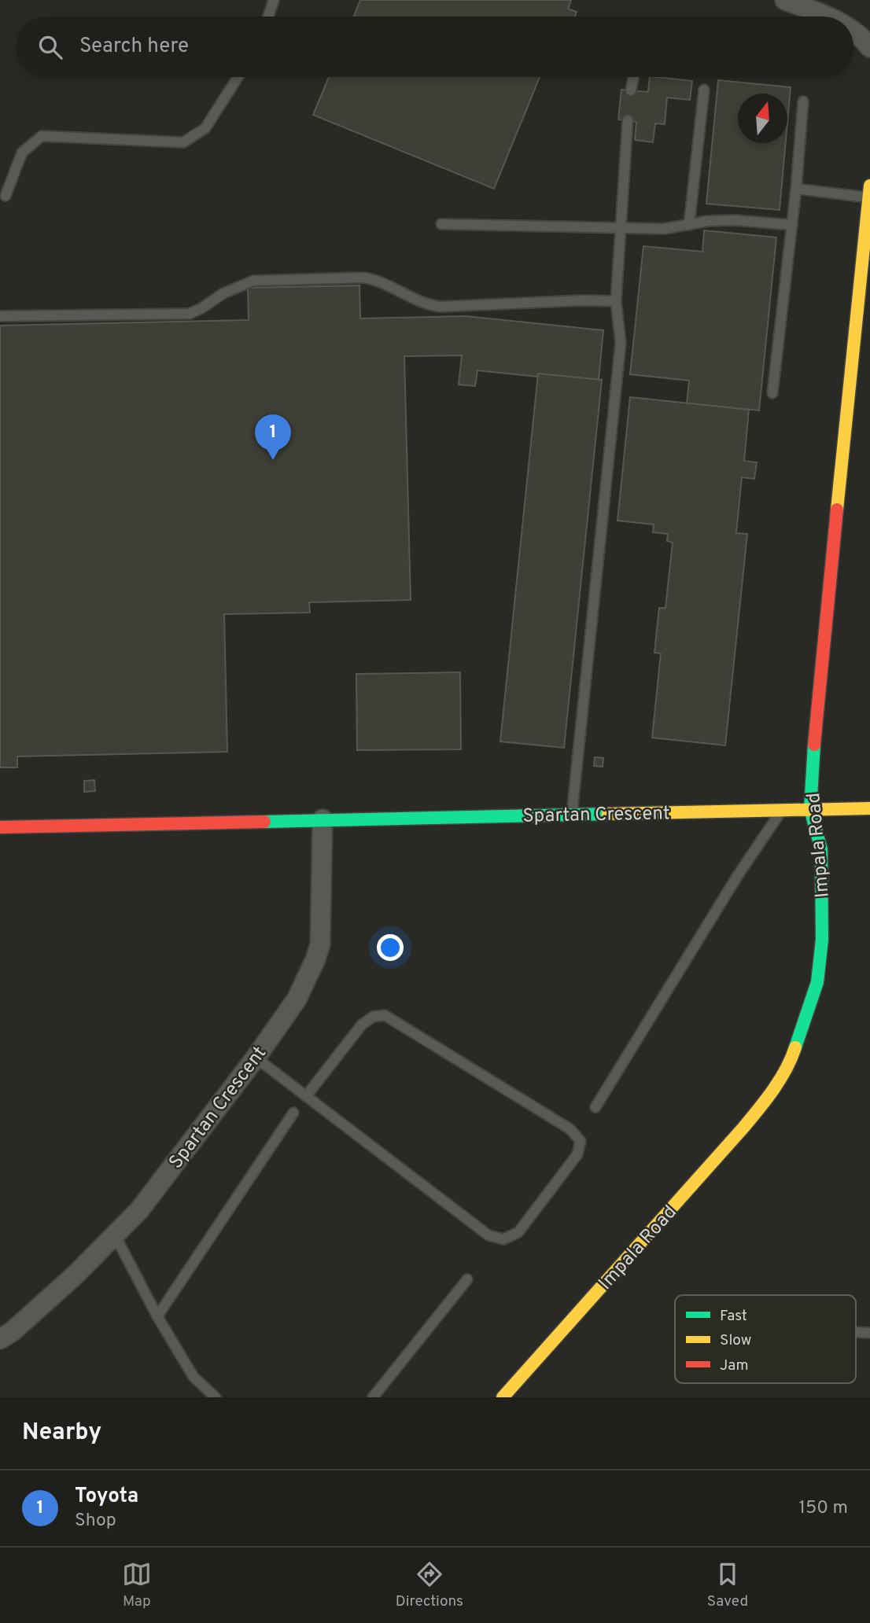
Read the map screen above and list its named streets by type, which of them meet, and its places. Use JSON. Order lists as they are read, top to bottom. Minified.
{"streets":{"street":["Spartan Crescent","Impala Road"]},"crossings":[["Spartan Crescent","Impala Road"]],"legend":["Fast","Slow","Jam"],"north":"top","page":{"search":"Search here","pins":"1","heading":"Nearby","list":[{"mark":"1","name":"Toyota","note":"Shop","value":"150 m"}],"nav":["Map","Directions","Saved"]}}
